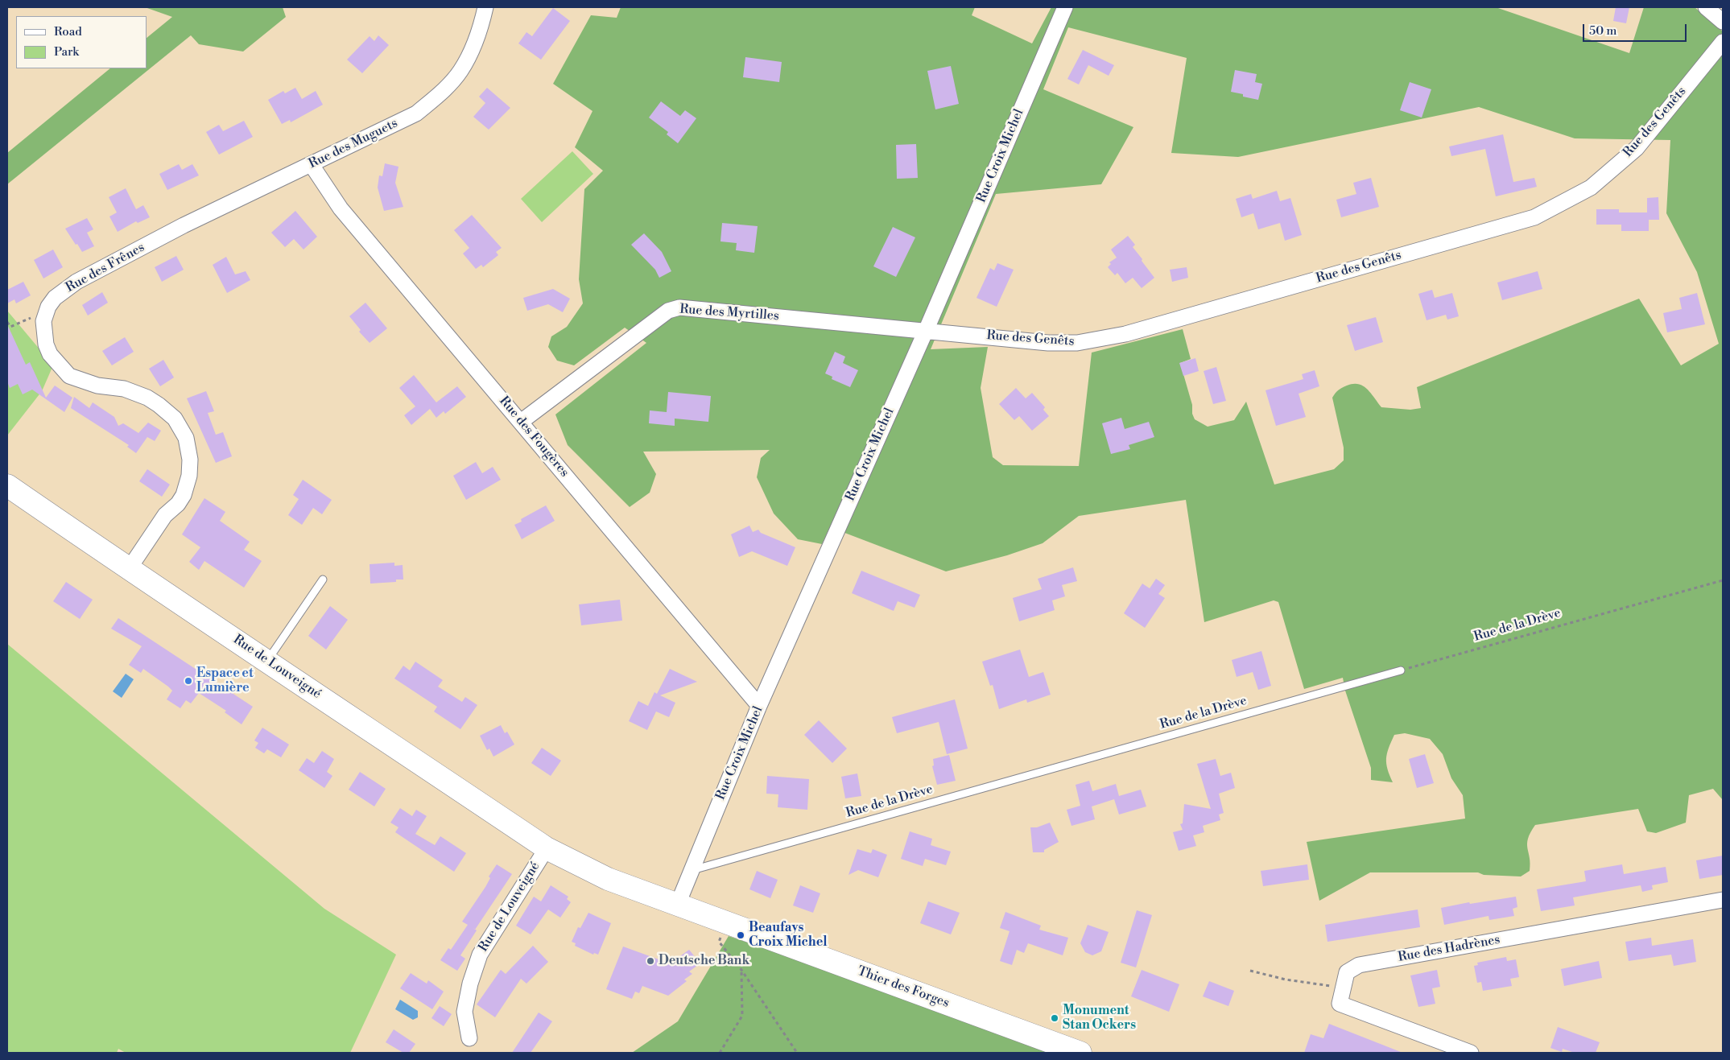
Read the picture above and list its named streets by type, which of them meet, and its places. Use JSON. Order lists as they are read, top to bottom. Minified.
{"streets":{"main road":["Rue de Louveigné","Thier des Forges"],"street":["Rue des Genêts","Rue des Muguets","Rue Croix Michel","Rue des Frênes","Rue des Myrtilles","Rue des Fougères","Rue des Hadrènes"],"lane":["Rue de la Drève"]},"crossings":[["Rue des Genêts","Rue Croix Michel"],["Rue des Genêts","Rue des Myrtilles"],["Rue des Muguets","Rue des Frênes"],["Rue des Muguets","Rue des Fougères"],["Rue Croix Michel","Rue des Myrtilles"],["Rue Croix Michel","Rue des Fougères"],["Rue Croix Michel","Rue de la Drève"],["Rue Croix Michel","Rue de Louveigné"],["Rue des Frênes","Rue de Louveigné"],["Rue des Myrtilles","Rue des Fougères"],["Rue de Louveigné","Thier des Forges"]],"places":["Espace et Lumière","Beaufays Croix Michel","Deutsche Bank","Monument Stan Ockers"],"legend":["Road","Park"],"scale_bar":"50 m"}
